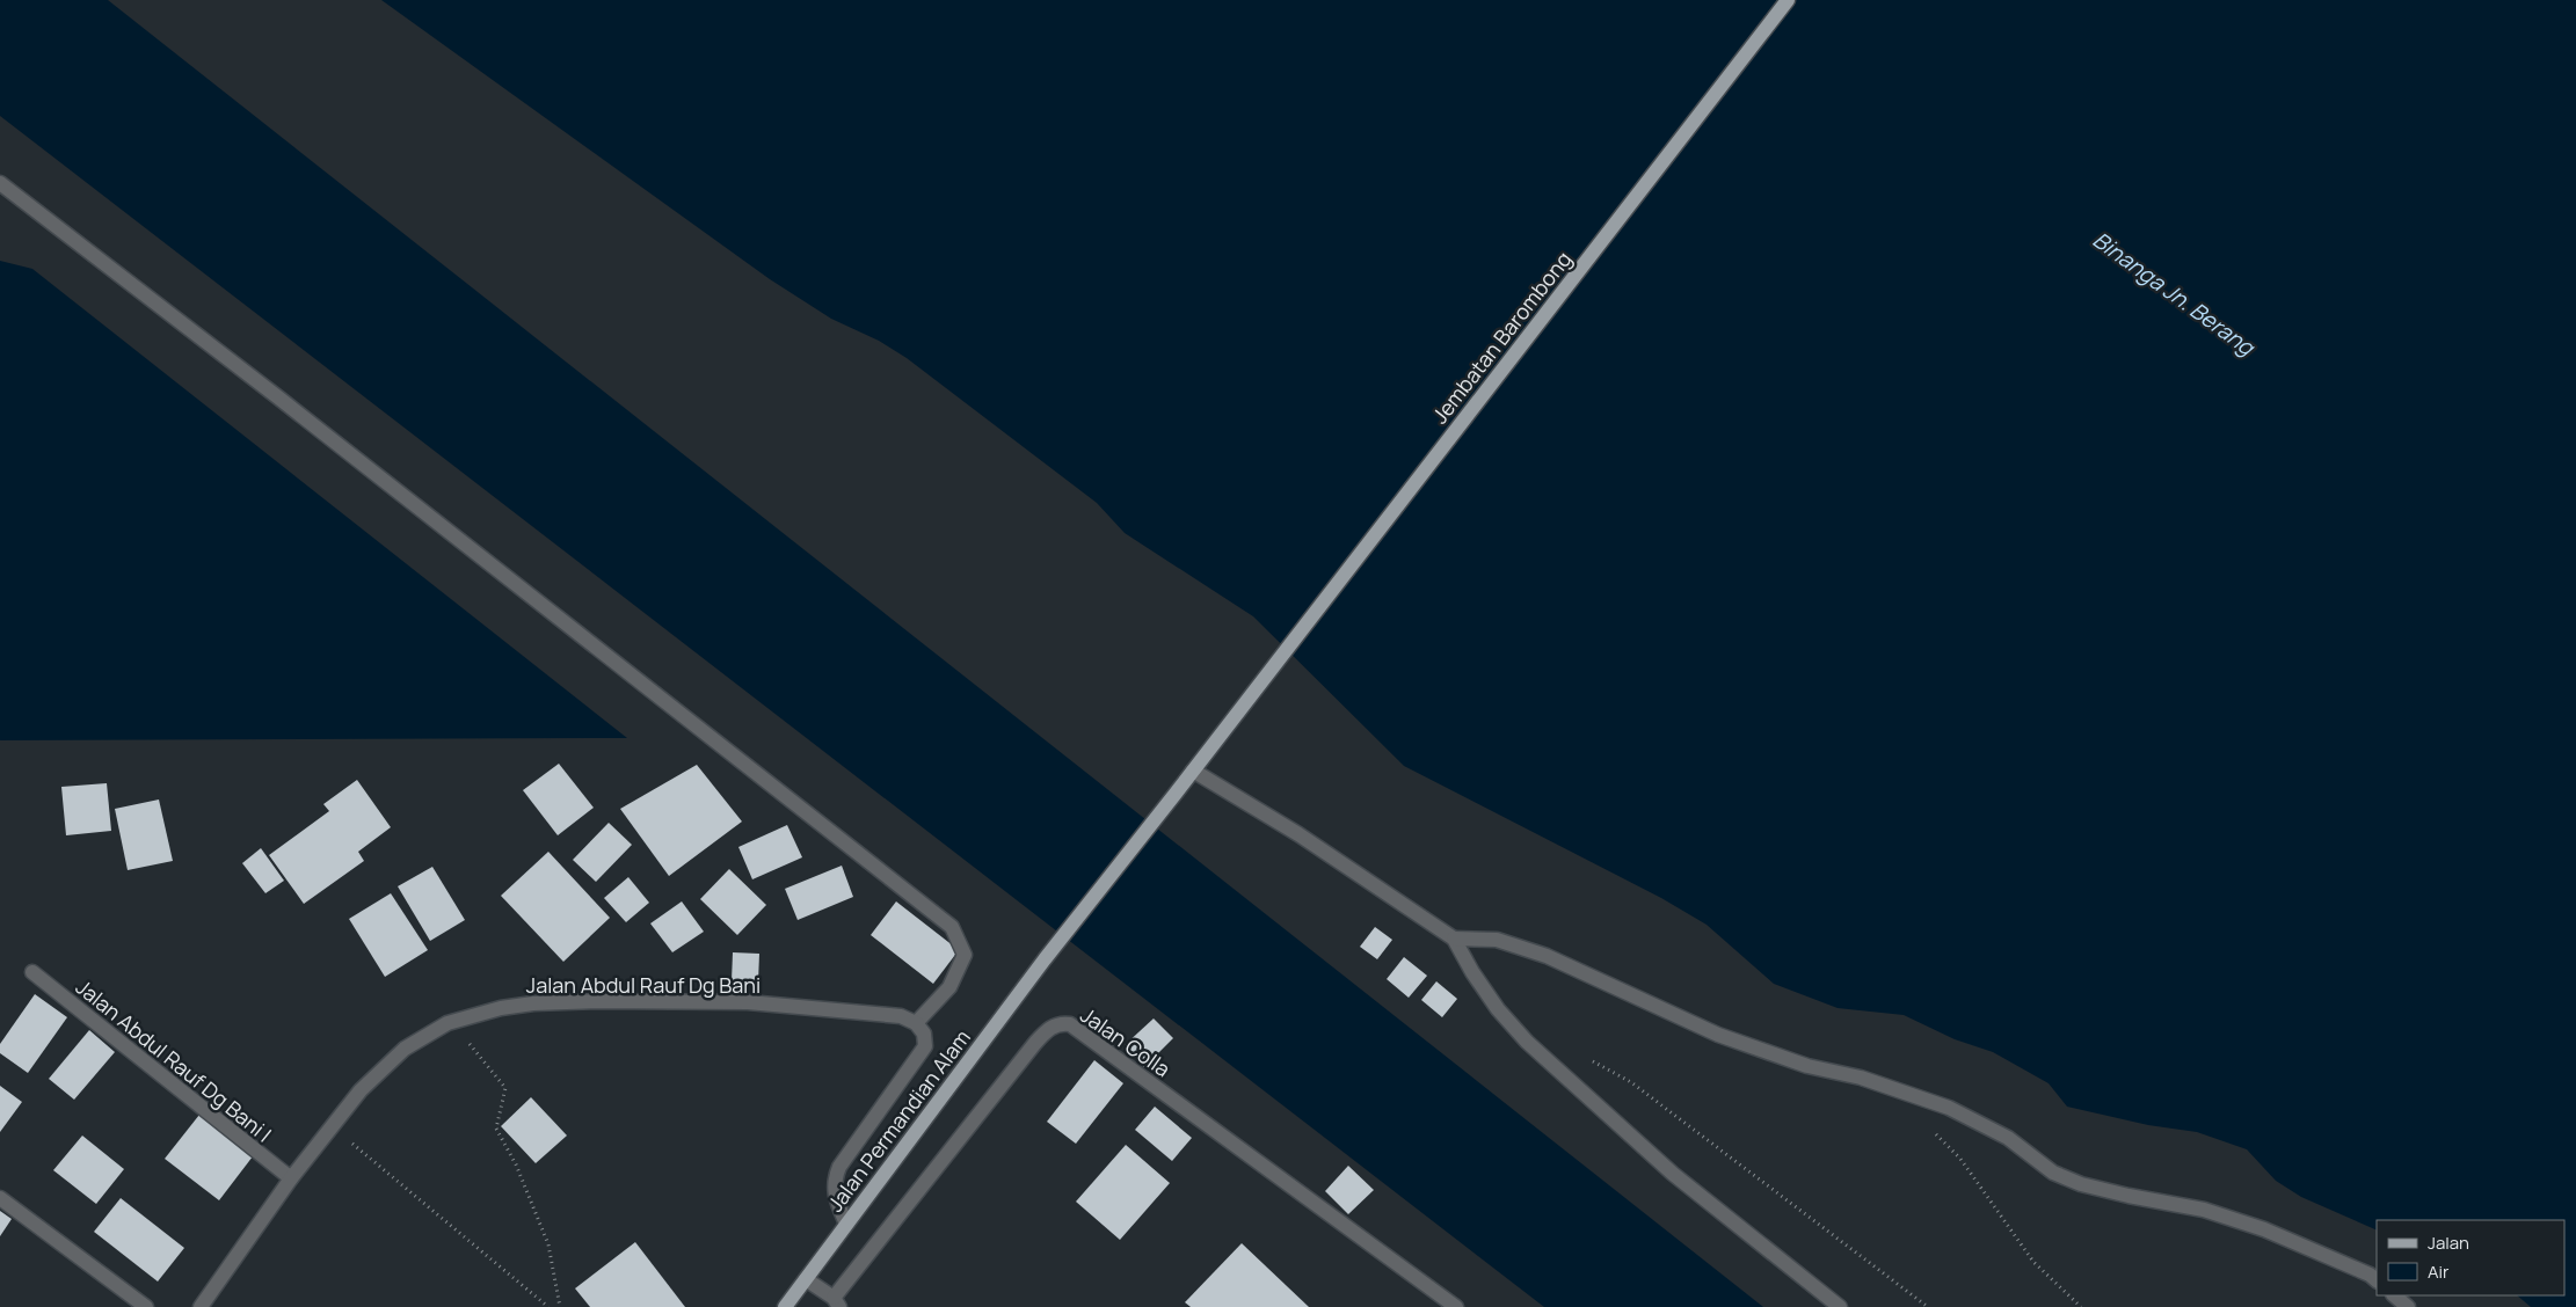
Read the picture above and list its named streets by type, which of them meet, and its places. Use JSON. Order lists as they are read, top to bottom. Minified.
{"streets":{"main road":["Jembatan Barombong","Jalan Permandian Alam"],"street":["Jalan Abdul Rauf Dg Bani","Jalan Colla","Jalan Abdul Rauf Dg Bani I"]},"crossings":[["Jembatan Barombong","Jalan Permandian Alam"],["Jalan Abdul Rauf Dg Bani","Jalan Abdul Rauf Dg Bani I"]],"water":["Binanga Jn. Berang"],"legend":["Jalan","Air"]}
